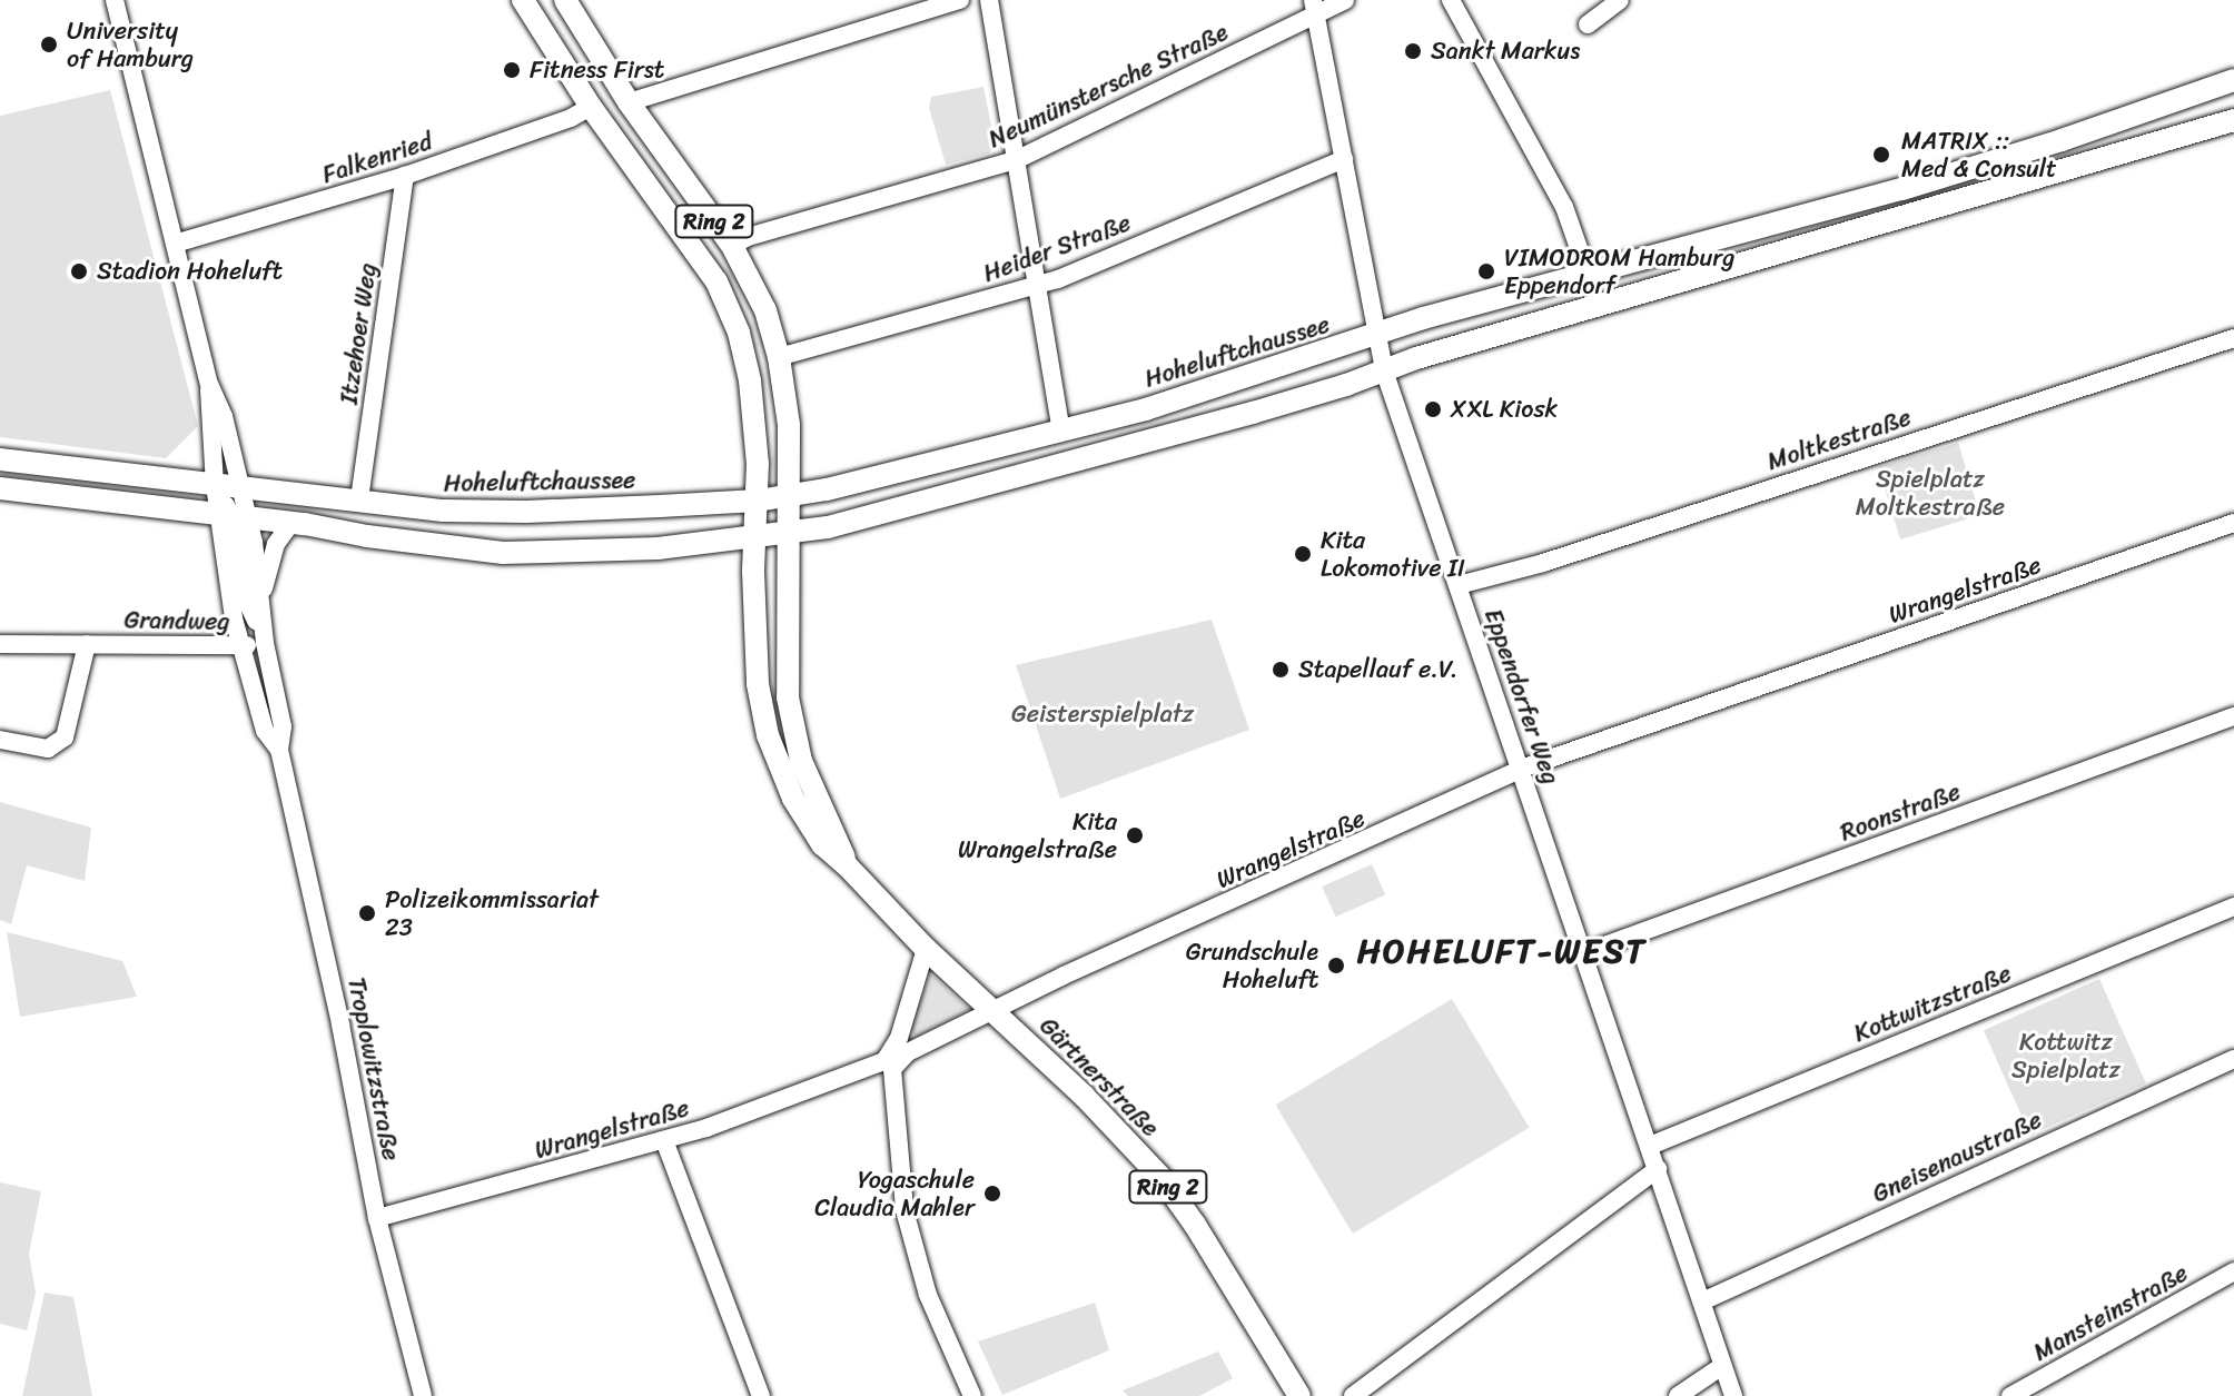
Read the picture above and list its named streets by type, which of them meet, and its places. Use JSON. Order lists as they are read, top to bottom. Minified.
{"streets":{"main road":["Ring 2","Hoheluftchaussee","Gärtnerstraße"],"street":["Neumünstersche Straße","Falkenried","Heider Straße","Itzehoer Weg","Moltkestraße","Wrangelstraße","Grandweg","Eppendorfer Weg","Roonstraße","Kottwitzstraße","Troplowitzstraße","Gneisenaustraße","Mansteinstraße"]},"crossings":[["Neumünstersche Straße","Ring 2"],["Neumünstersche Straße","Eppendorfer Weg"],["Falkenried","Ring 2"],["Falkenried","Itzehoer Weg"],["Ring 2","Heider Straße"],["Ring 2","Hoheluftchaussee"],["Ring 2","Gärtnerstraße"],["Heider Straße","Eppendorfer Weg"],["Itzehoer Weg","Hoheluftchaussee"],["Hoheluftchaussee","Eppendorfer Weg"],["Hoheluftchaussee","Troplowitzstraße"],["Hoheluftchaussee","Gärtnerstraße"],["Moltkestraße","Eppendorfer Weg"],["Wrangelstraße","Eppendorfer Weg"],["Wrangelstraße","Troplowitzstraße"],["Wrangelstraße","Gärtnerstraße"],["Grandweg","Troplowitzstraße"],["Eppendorfer Weg","Roonstraße"],["Eppendorfer Weg","Kottwitzstraße"],["Eppendorfer Weg","Gneisenaustraße"]],"districts":["HOHELUFT-WEST"],"parks":["Spielplatz Moltkestraße","Geisterspielplatz","Kottwitz Spielplatz"],"places":["University of Hamburg","Sankt Markus","Fitness First","MATRIX :: Med & Consult","Stadion Hoheluft","VIMODROM Hamburg Eppendorf","XXL Kiosk","Kita Lokomotive II","Stapellauf e.V.","Kita Wrangelstraße","Polizeikommissariat 23","Grundschule Hoheluft","Yogaschule Claudia Mahler"]}
